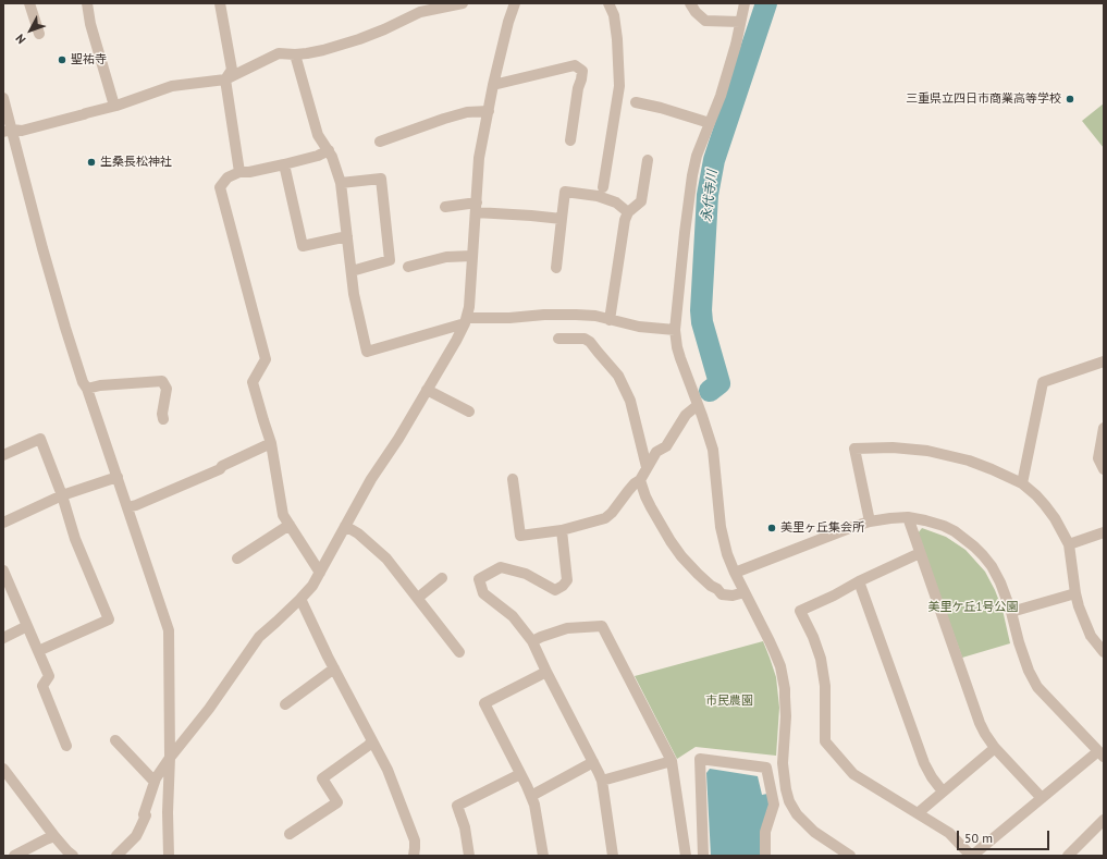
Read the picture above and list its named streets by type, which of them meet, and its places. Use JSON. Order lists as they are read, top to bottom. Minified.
{"water":["永代寺川"],"parks":["美里ケ丘1号公園","市民農園"],"places":["聖祐寺","三重県立四日市商業高等学校","生桑長松神社","美里ヶ丘集会所"],"scale_bar":"50 m","north":"bottom left"}
